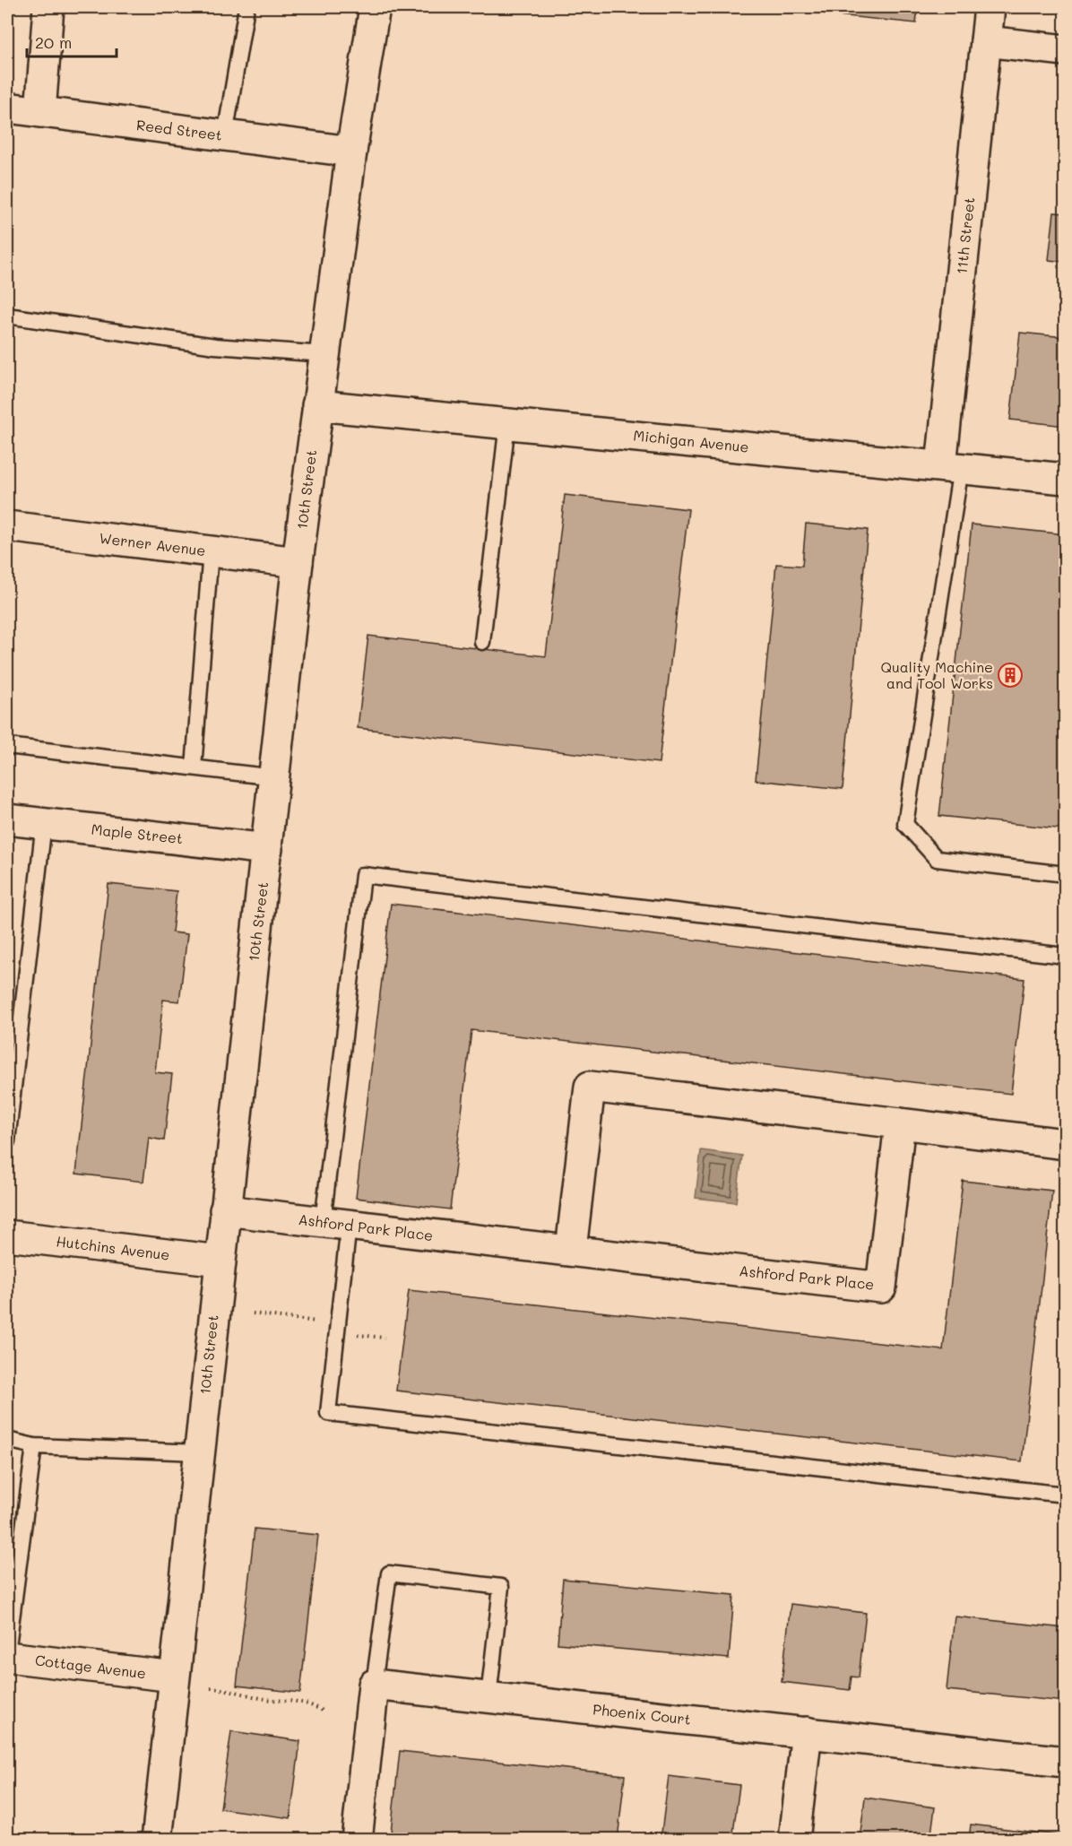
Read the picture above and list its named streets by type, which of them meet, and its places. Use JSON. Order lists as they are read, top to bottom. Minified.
{"streets":{"street":["Reed Street","11th Street","Michigan Avenue","10th Street","Werner Avenue","Maple Street","Ashford Park Place","Hutchins Avenue","Cottage Avenue","Phoenix Court"]},"crossings":[["Reed Street","10th Street"],["11th Street","Michigan Avenue"],["Michigan Avenue","10th Street"],["10th Street","Werner Avenue"],["10th Street","Maple Street"],["10th Street","Ashford Park Place"],["10th Street","Hutchins Avenue"],["10th Street","Cottage Avenue"]],"places":{"building":["Quality Machine and Tool Works"]},"scale_bar":"20 m"}
